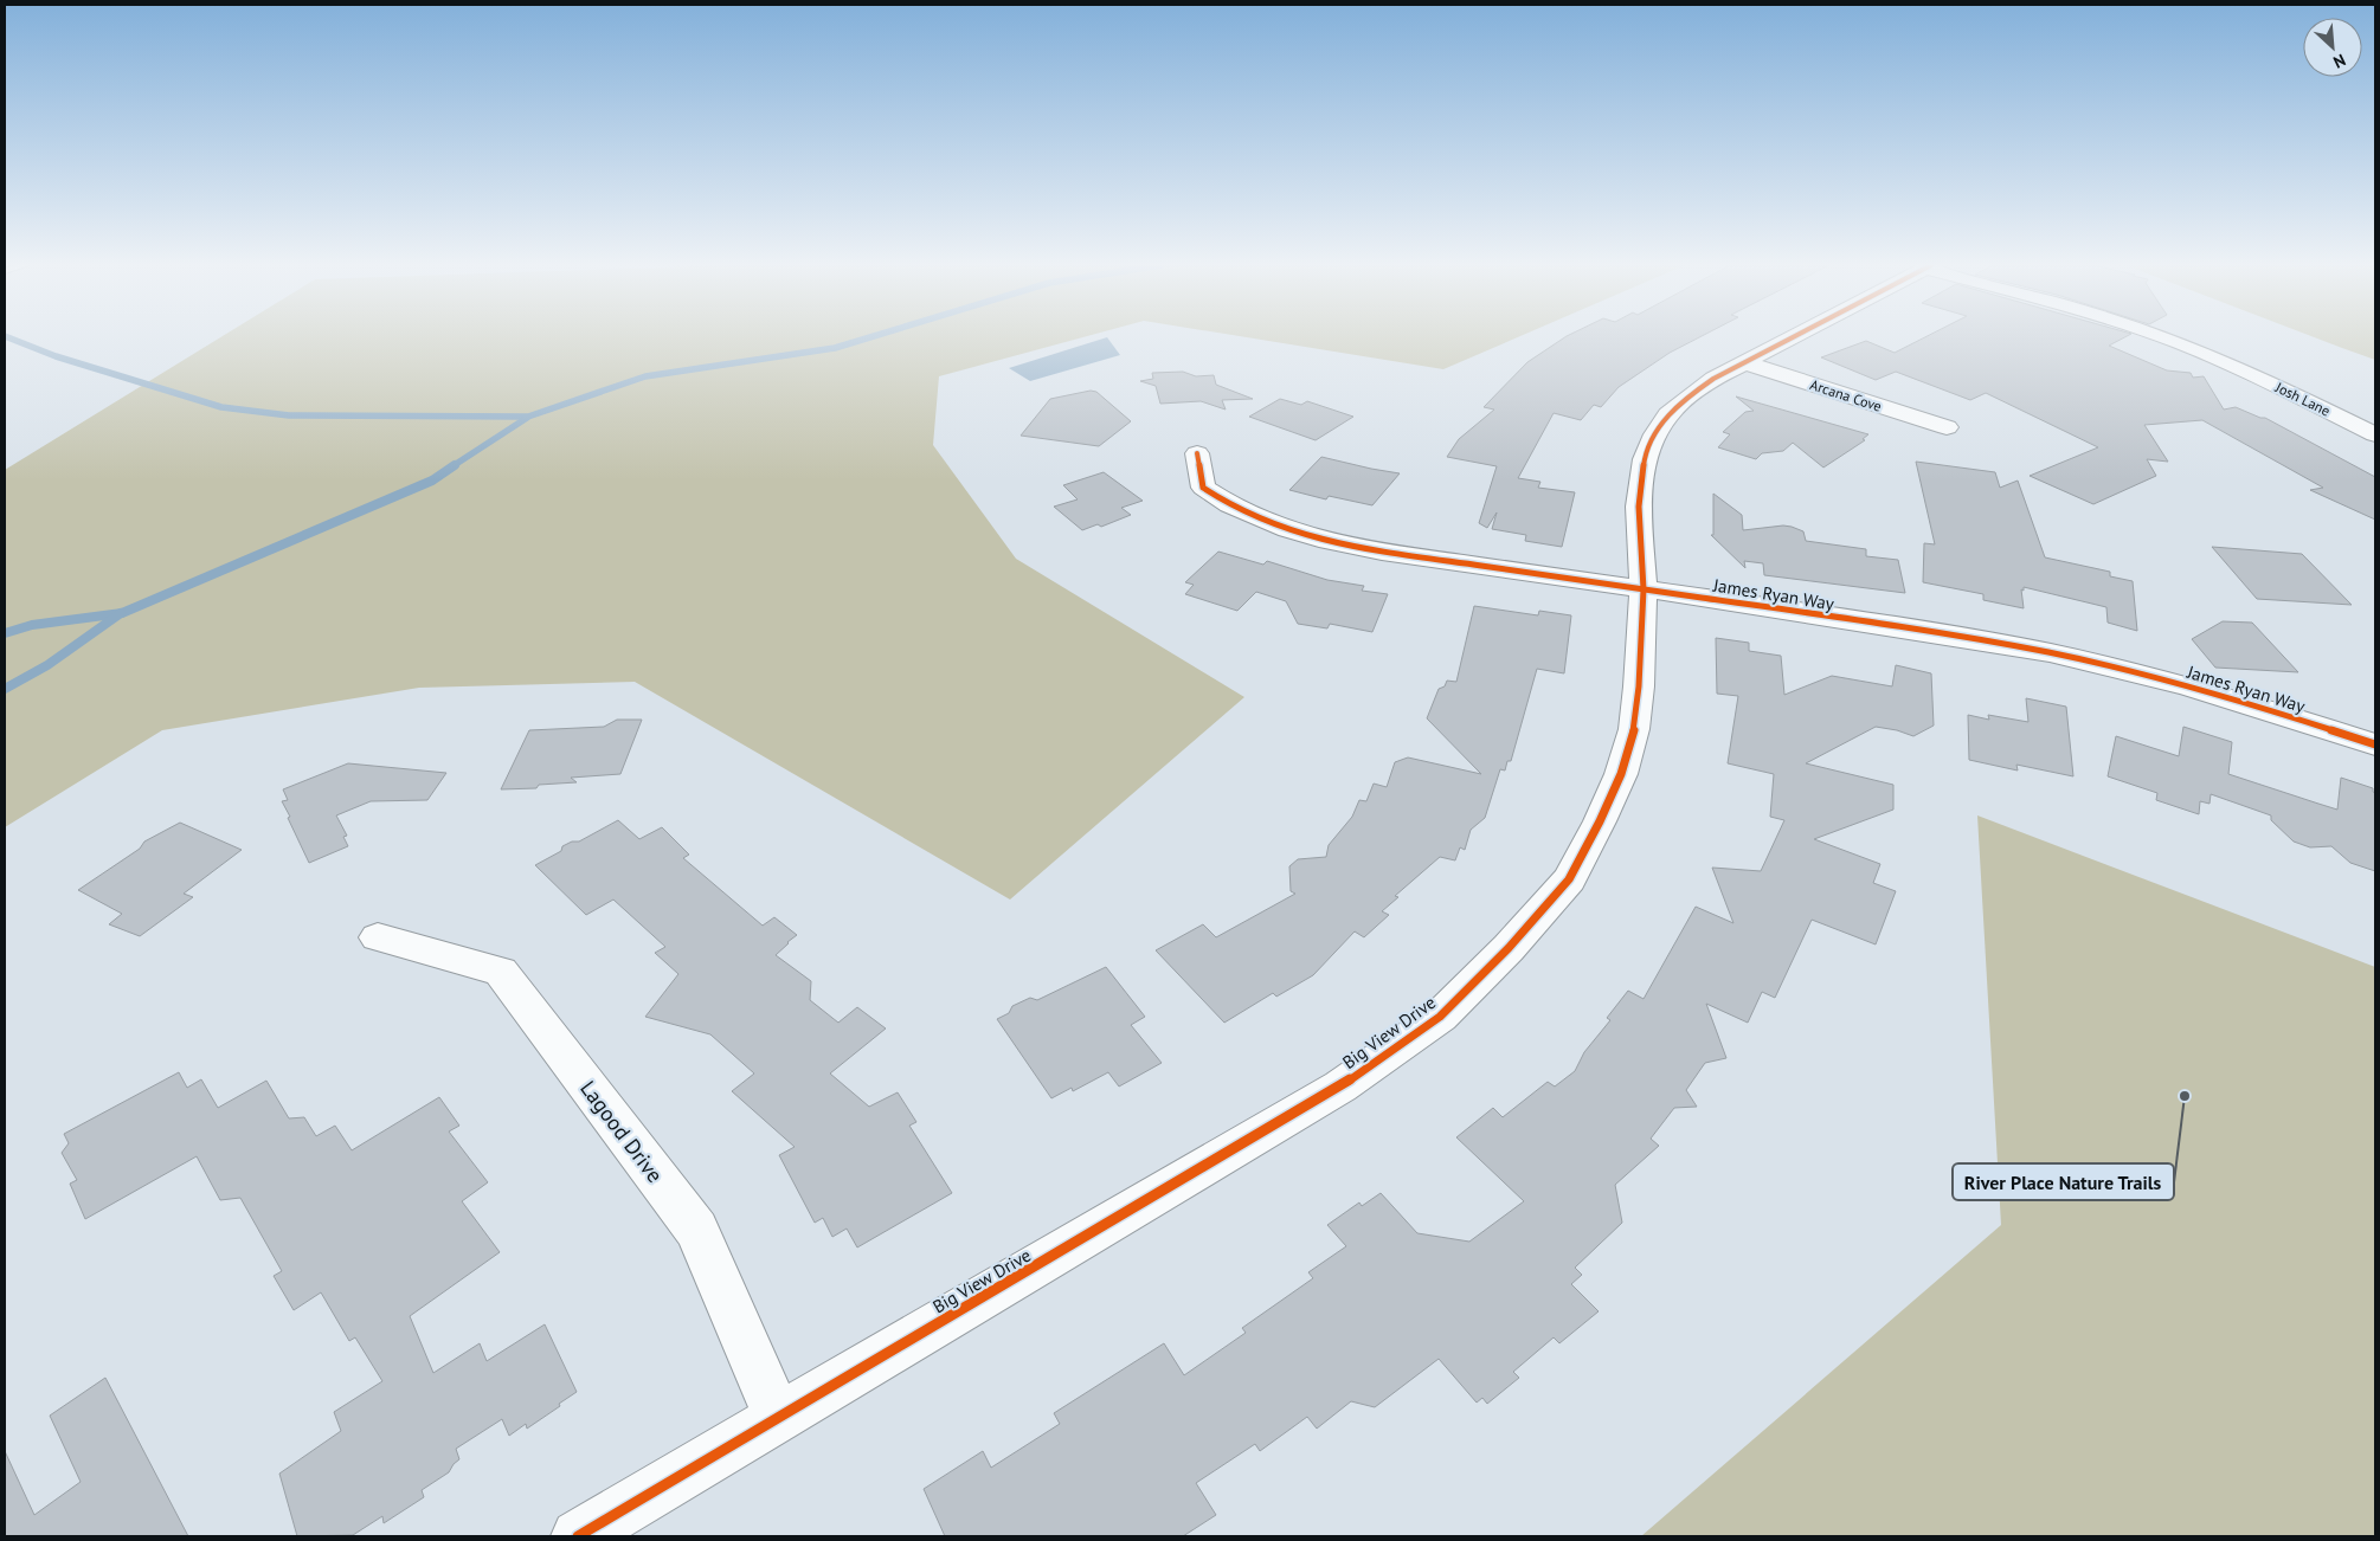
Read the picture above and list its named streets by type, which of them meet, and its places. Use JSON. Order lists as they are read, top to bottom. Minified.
{"streets":{"street":["Arcana Cove","Josh Lane","James Ryan Way","Big View Drive","Lagood Drive"]},"crossings":[["Arcana Cove","Big View Drive"],["James Ryan Way","Big View Drive"],["Big View Drive","Lagood Drive"]],"places":["River Place Nature Trails"],"north":"bottom right"}
